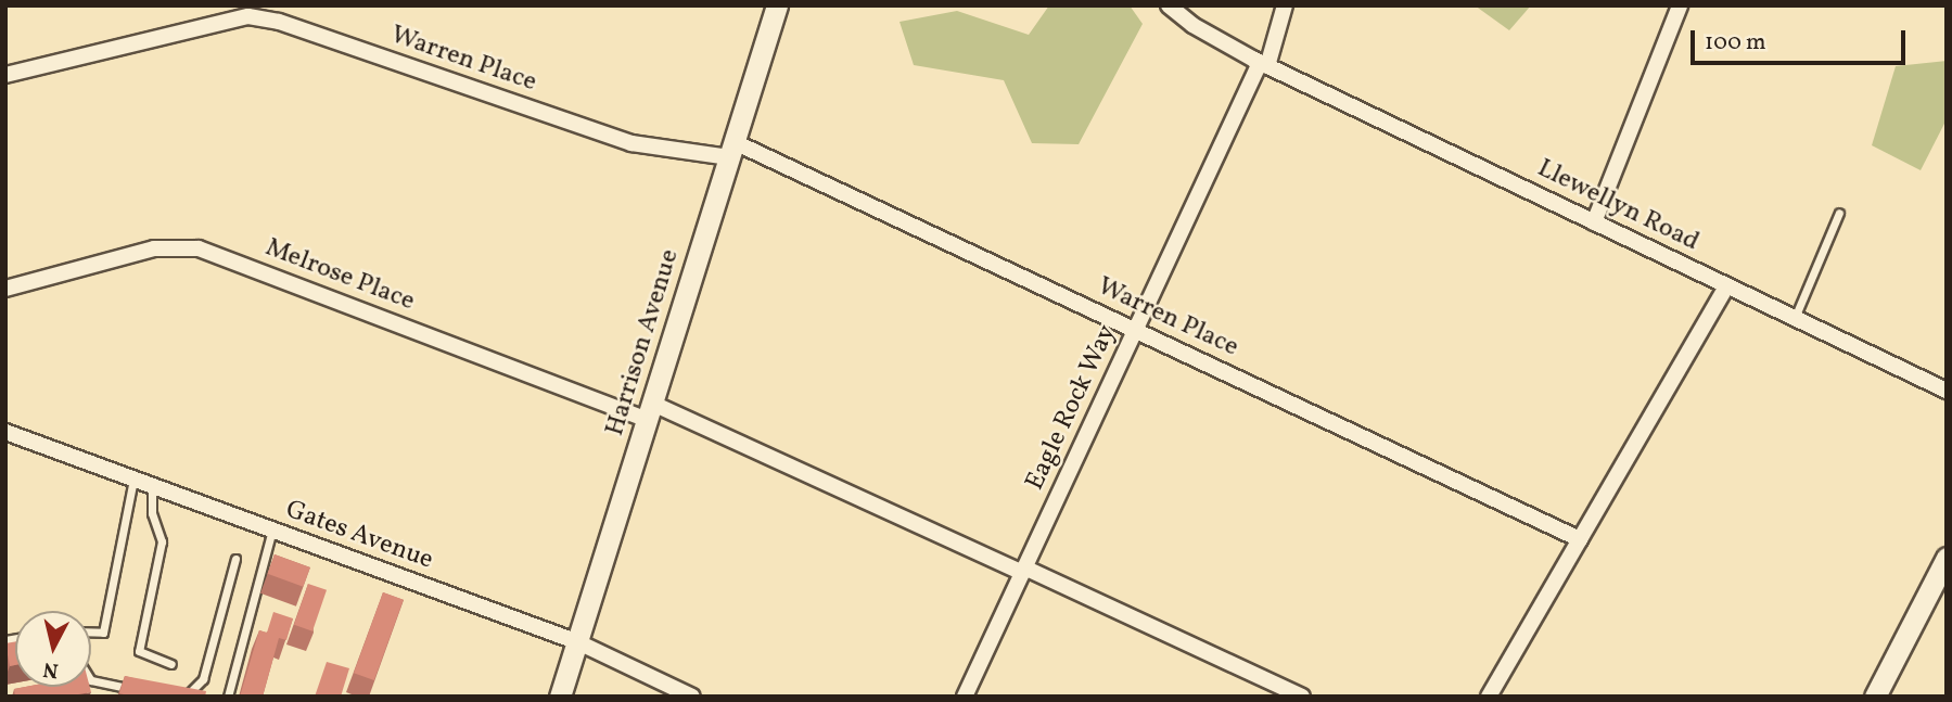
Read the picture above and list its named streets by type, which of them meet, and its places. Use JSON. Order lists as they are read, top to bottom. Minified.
{"streets":{"street":["Warren Place","Llewellyn Road","Melrose Place","Harrison Avenue","Eagle Rock Way","Gates Avenue"]},"crossings":[["Warren Place","Harrison Avenue"],["Warren Place","Eagle Rock Way"],["Llewellyn Road","Eagle Rock Way"],["Melrose Place","Harrison Avenue"],["Melrose Place","Eagle Rock Way"],["Harrison Avenue","Gates Avenue"]],"scale_bar":"100 m","north":"bottom"}
